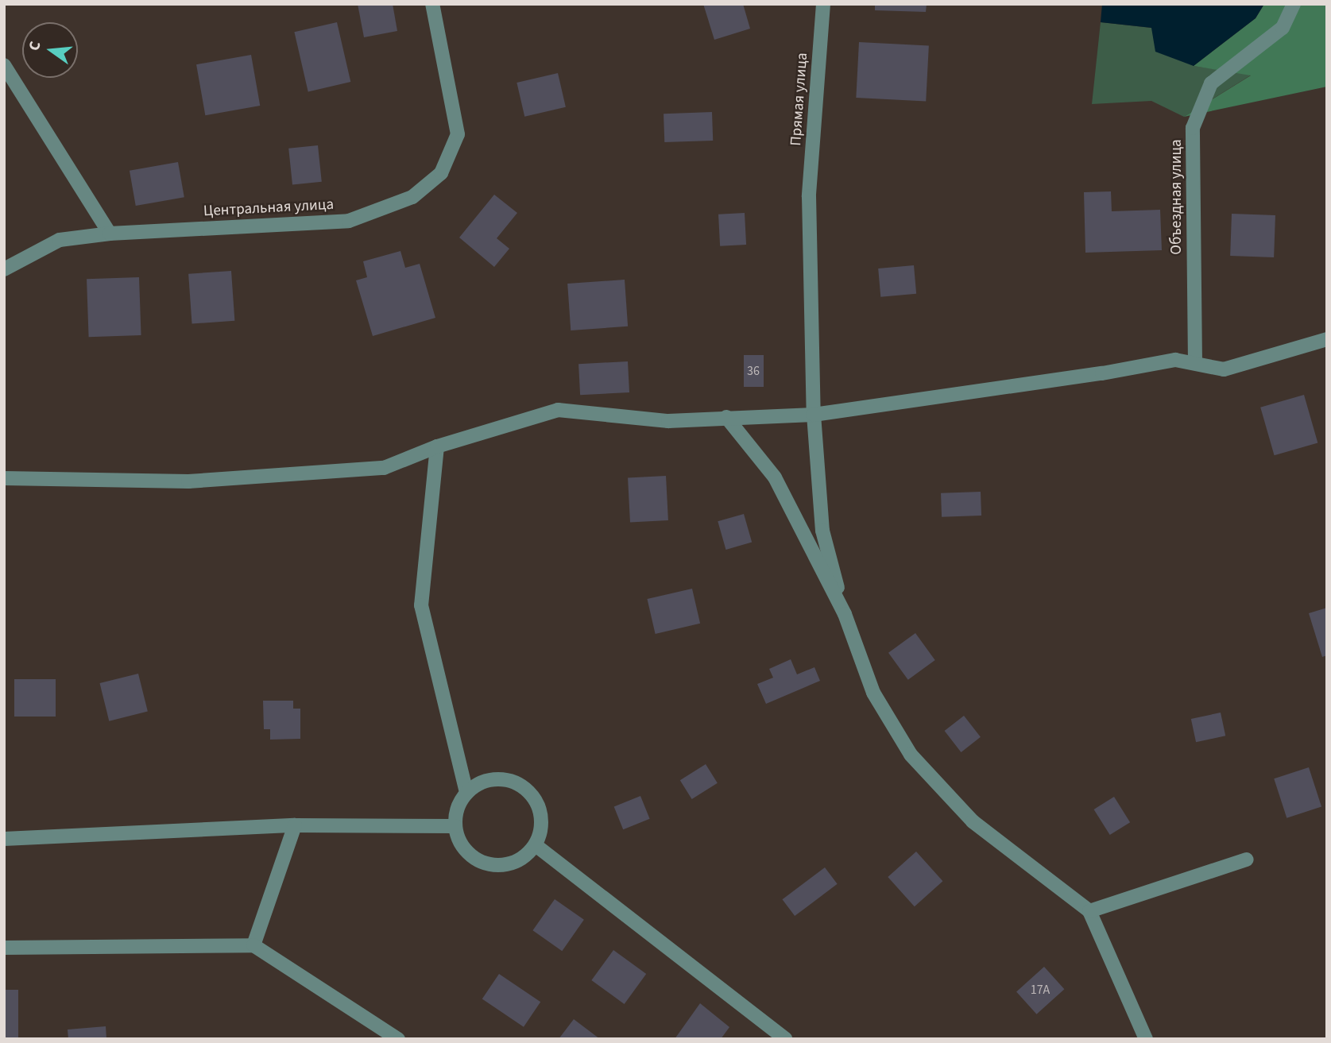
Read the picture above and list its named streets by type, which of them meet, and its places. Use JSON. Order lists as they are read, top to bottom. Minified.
{"streets":{"street":["Прямая улица","Объездная улица","Центральная улица"]},"house_numbers":["36","17А"],"north":"left"}
